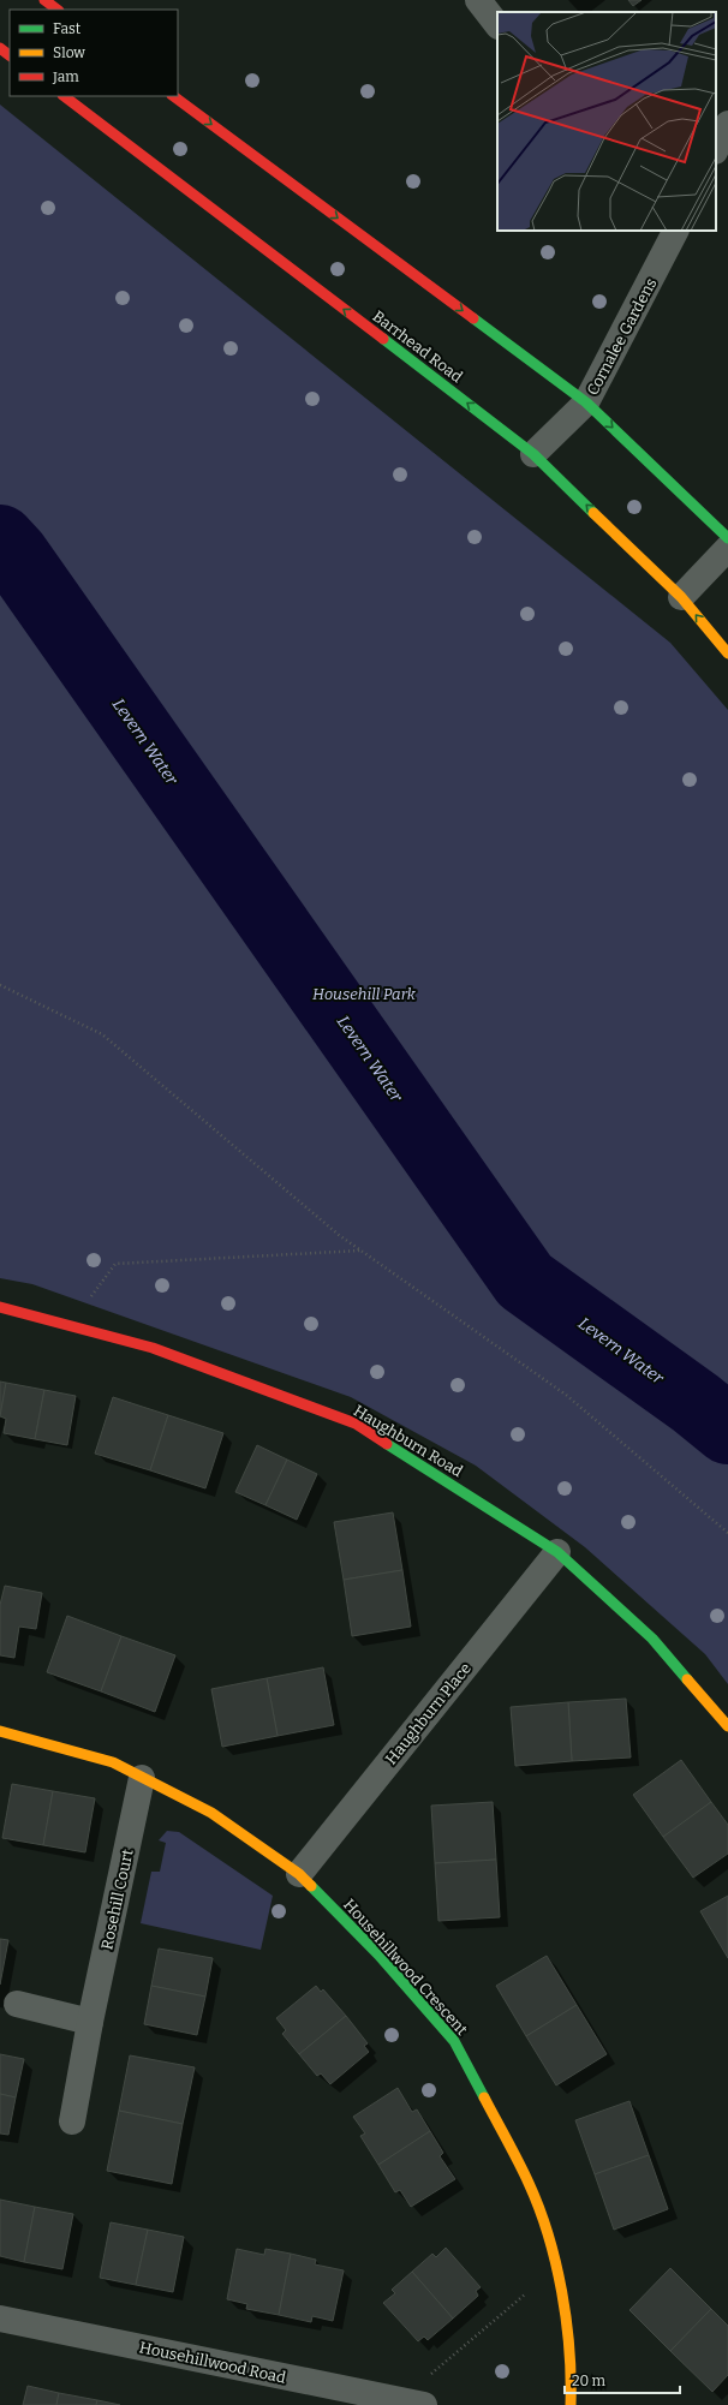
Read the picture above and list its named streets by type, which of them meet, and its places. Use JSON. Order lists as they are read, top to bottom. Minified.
{"streets":{"street":["Cornalee Gardens","Barrhead Road","Haughburn Road","Haughburn Place","Rosehill Court","Househillwood Crescent","Househillwood Road"]},"crossings":[["Cornalee Gardens","Barrhead Road"],["Haughburn Road","Haughburn Place"],["Haughburn Place","Househillwood Crescent"],["Rosehill Court","Househillwood Crescent"]],"water":["Levern Water"],"parks":["Househill Park"],"legend":["Fast","Slow","Jam"],"scale_bar":"20 m"}
